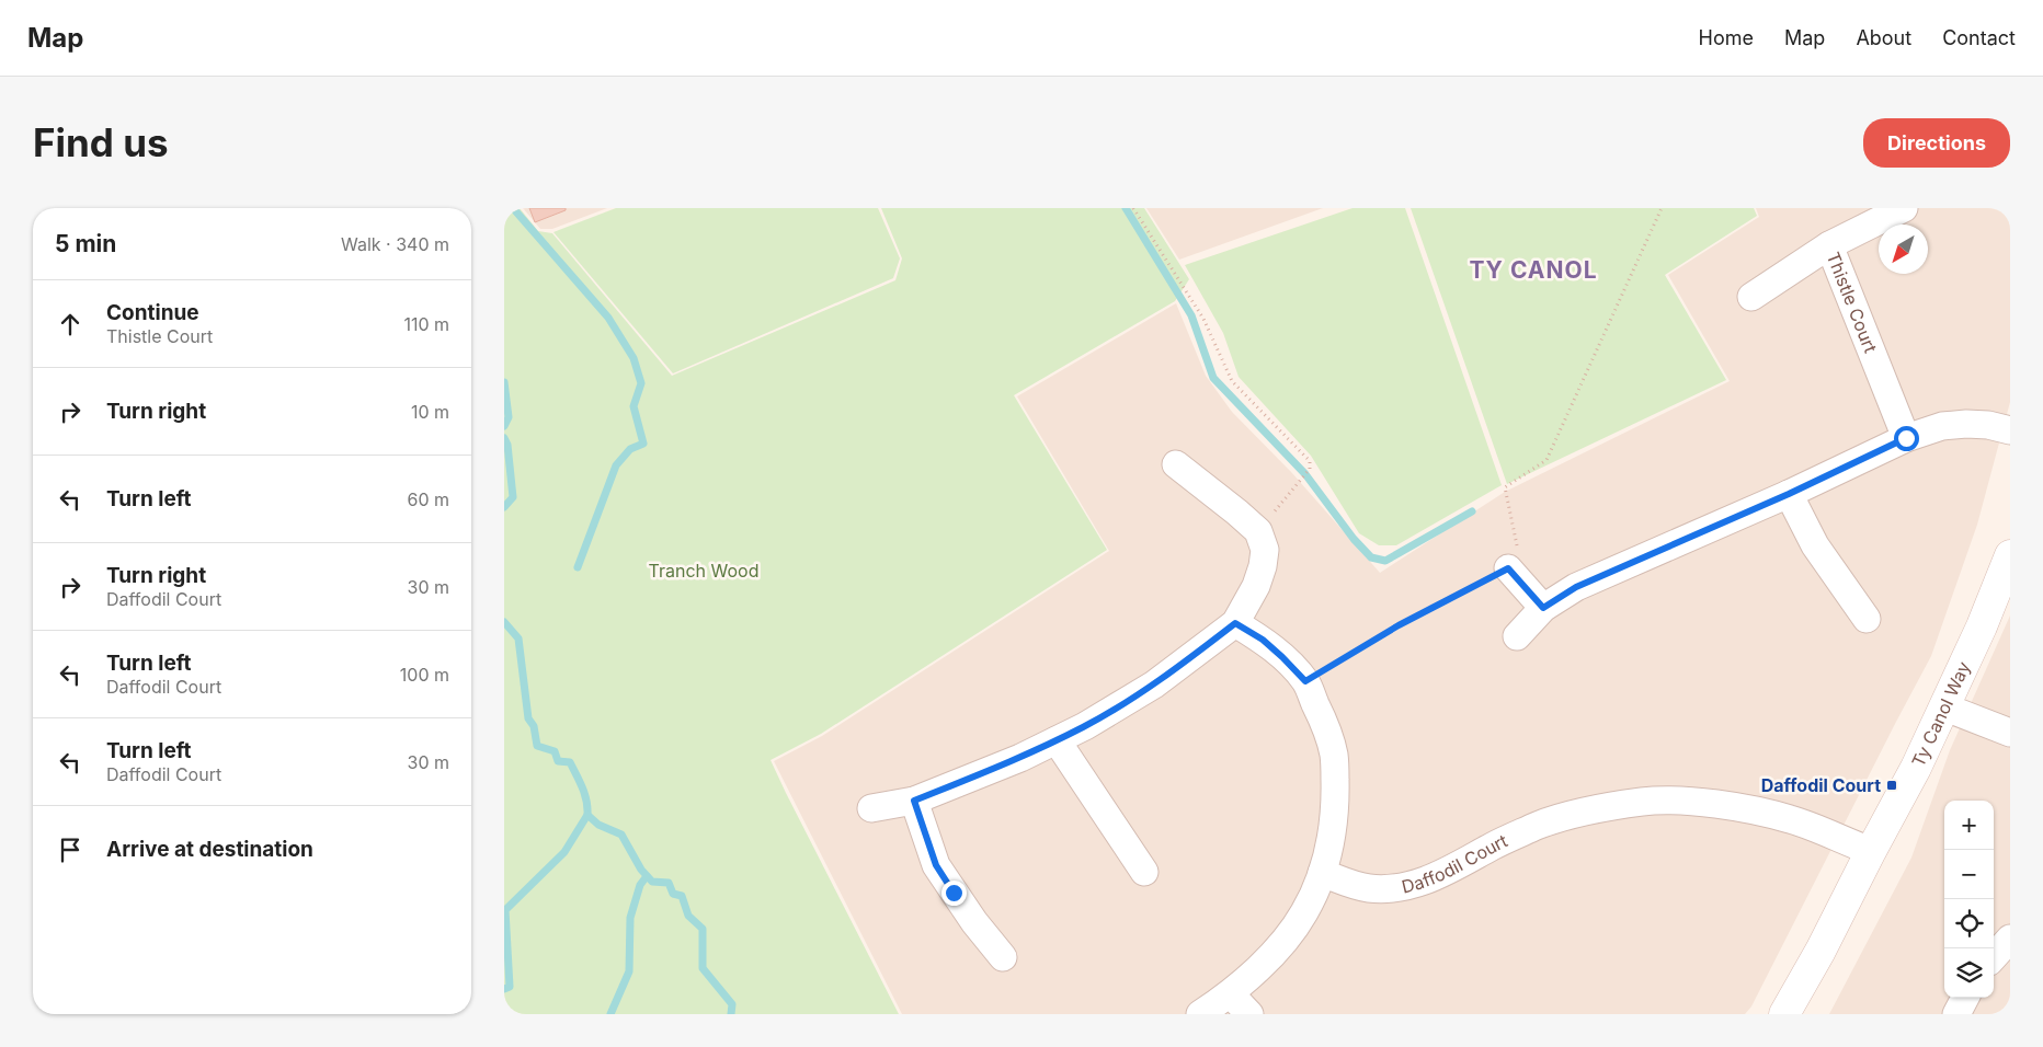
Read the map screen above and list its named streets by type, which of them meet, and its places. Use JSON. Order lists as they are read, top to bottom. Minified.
{"streets":{"street":["Thistle Court","Ty Canol Way","Daffodil Court"]},"crossings":[["Ty Canol Way","Daffodil Court"]],"districts":["TY CANOL"],"parks":["Tranch Wood"],"places":{"transit":["Daffodil Court"]},"north":"bottom left","page":{"header":"Map","nav":["Home","Map","About","Contact"],"buttons":"Directions","title":"Find us","heading":["5 min","Walk · 340 m"],"list":[["Continue","Thistle Court","110 m"],["Turn right","10 m"],["Turn left","60 m"],["Turn right","Daffodil Court","30 m"],["Turn left","Daffodil Court","100 m"],["Turn left","Daffodil Court","30 m"],"Arrive at destination"],"map_buttons":["+","−"]}}
